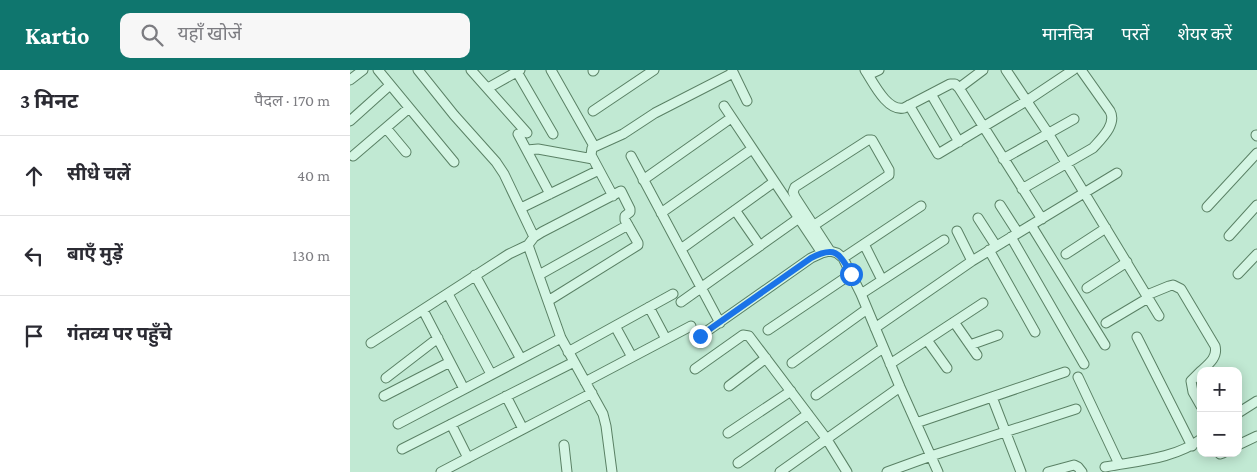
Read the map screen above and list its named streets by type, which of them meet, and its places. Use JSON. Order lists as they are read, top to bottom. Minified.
{"page":{"header":"Kartio","search":"यहाँ खोजें","nav":["मानचित्र","परतें","शेयर करें"],"heading":["3 मिनट","पैदल · 170 m"],"list":[["सीधे चलें","40 m"],["बाएँ मुड़ें","130 m"],"गंतव्य पर पहुँचे"],"map_buttons":["+","−"]}}
